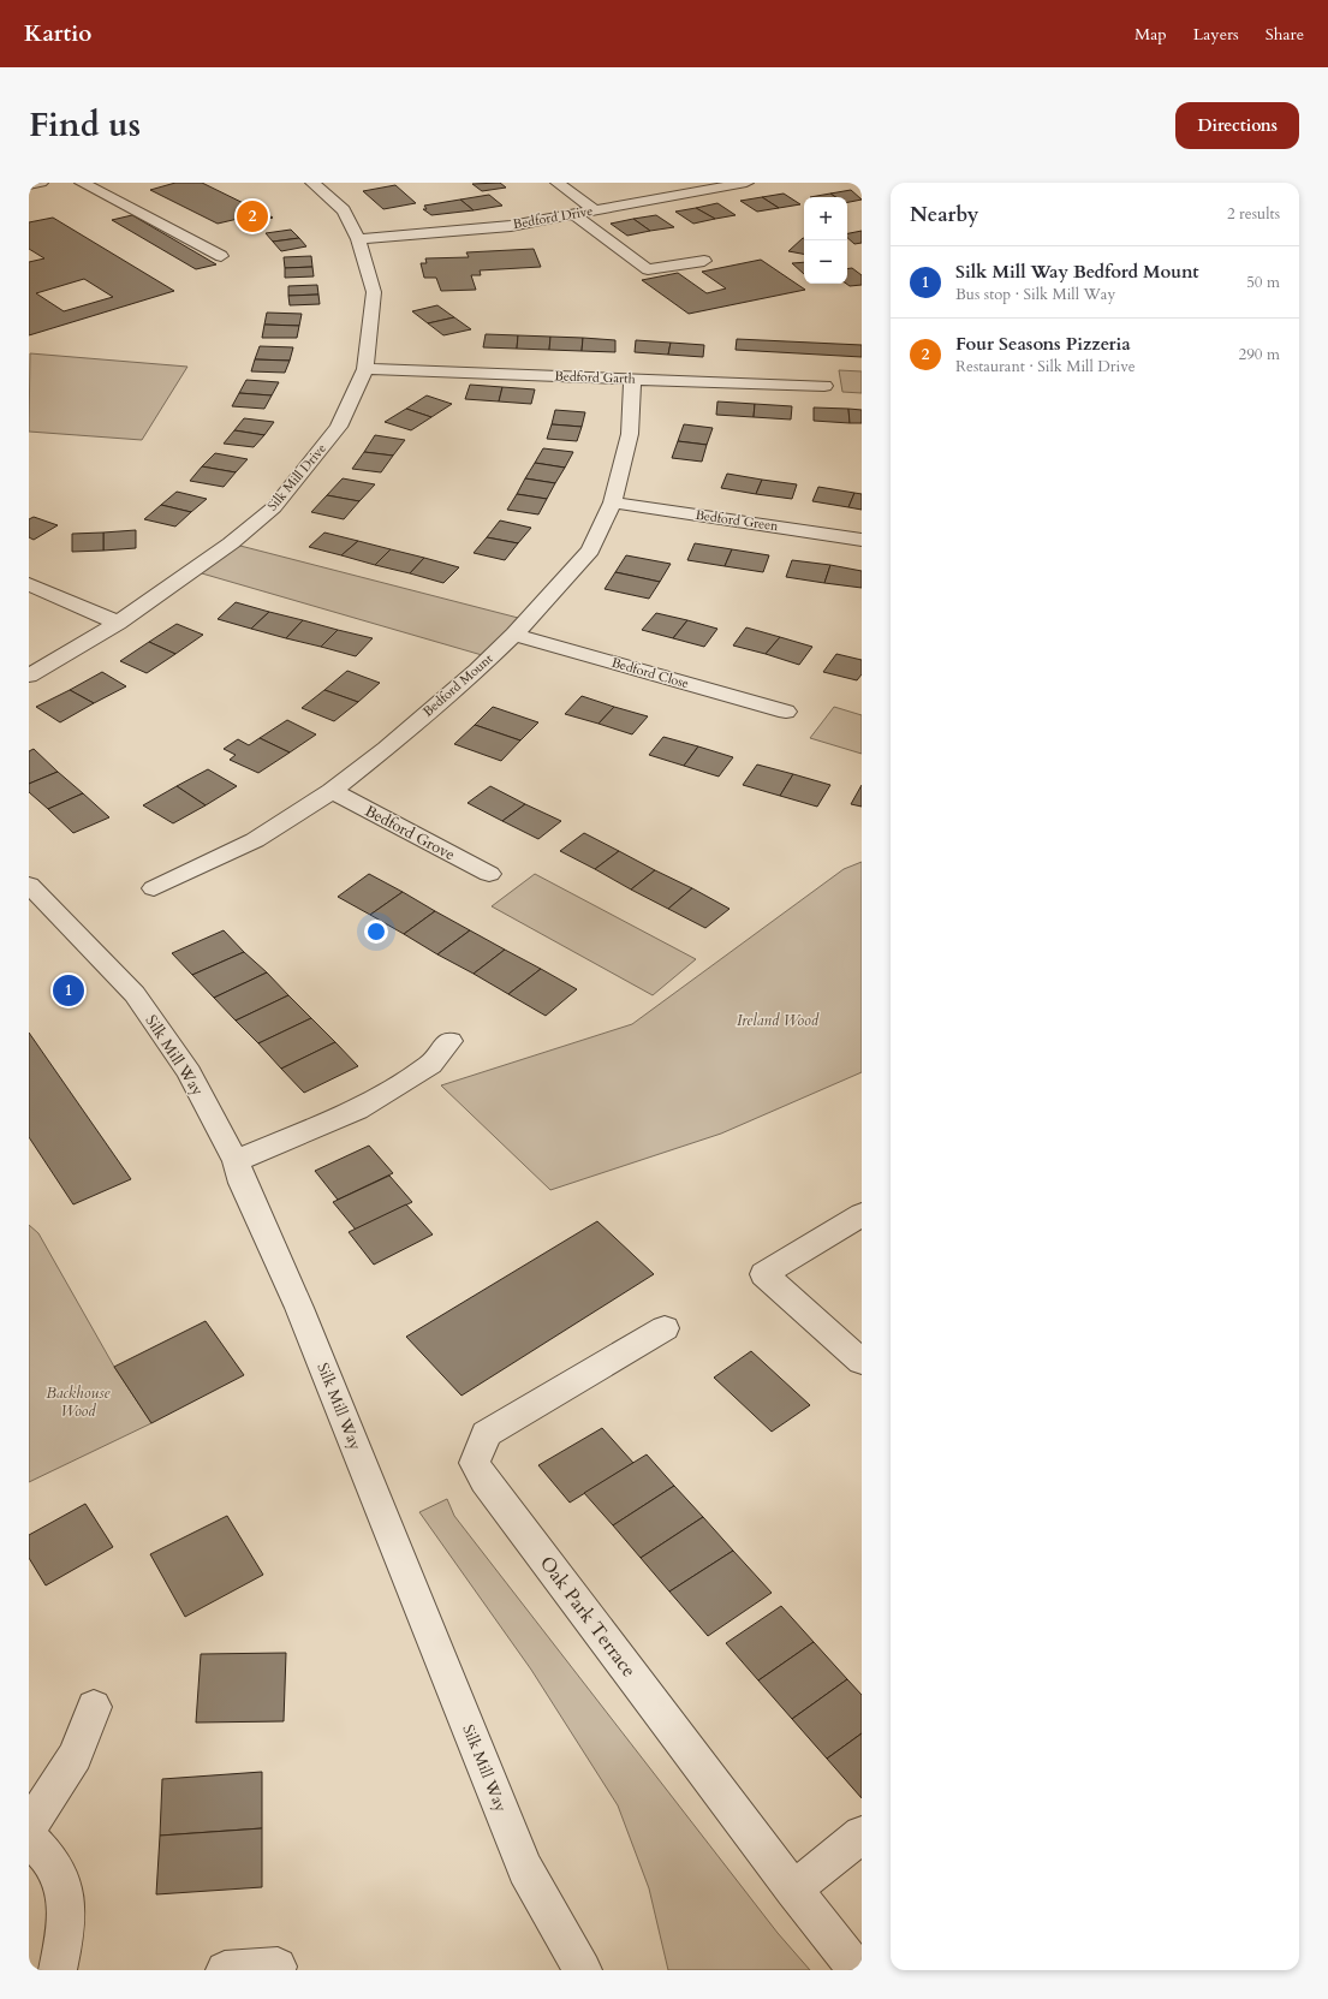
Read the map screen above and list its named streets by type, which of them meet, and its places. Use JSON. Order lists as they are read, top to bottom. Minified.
{"streets":{"street":["Bedford Drive","Bedford Garth","Silk Mill Drive","Bedford Green","Bedford Close","Bedford Mount","Bedford Grove","Silk Mill Way","Oak Park Terrace"]},"crossings":[["Bedford Drive","Silk Mill Drive"],["Bedford Garth","Silk Mill Drive"],["Bedford Garth","Bedford Mount"],["Bedford Green","Bedford Mount"],["Bedford Close","Bedford Mount"],["Bedford Mount","Bedford Grove"]],"parks":["Ireland Wood","Backhouse Wood"],"page":{"header":"Kartio","nav":["Map","Layers","Share"],"title":"Find us","buttons":"Directions","heading":["Nearby","2 results"],"map_buttons":["+","−"],"pins":["2","1"],"list":[{"mark":"1","name":"Silk Mill Way Bedford Mount","note":"Bus stop · Silk Mill Way","value":"50 m"},{"mark":"2","name":"Four Seasons Pizzeria","note":"Restaurant · Silk Mill Drive","value":"290 m"}]}}
